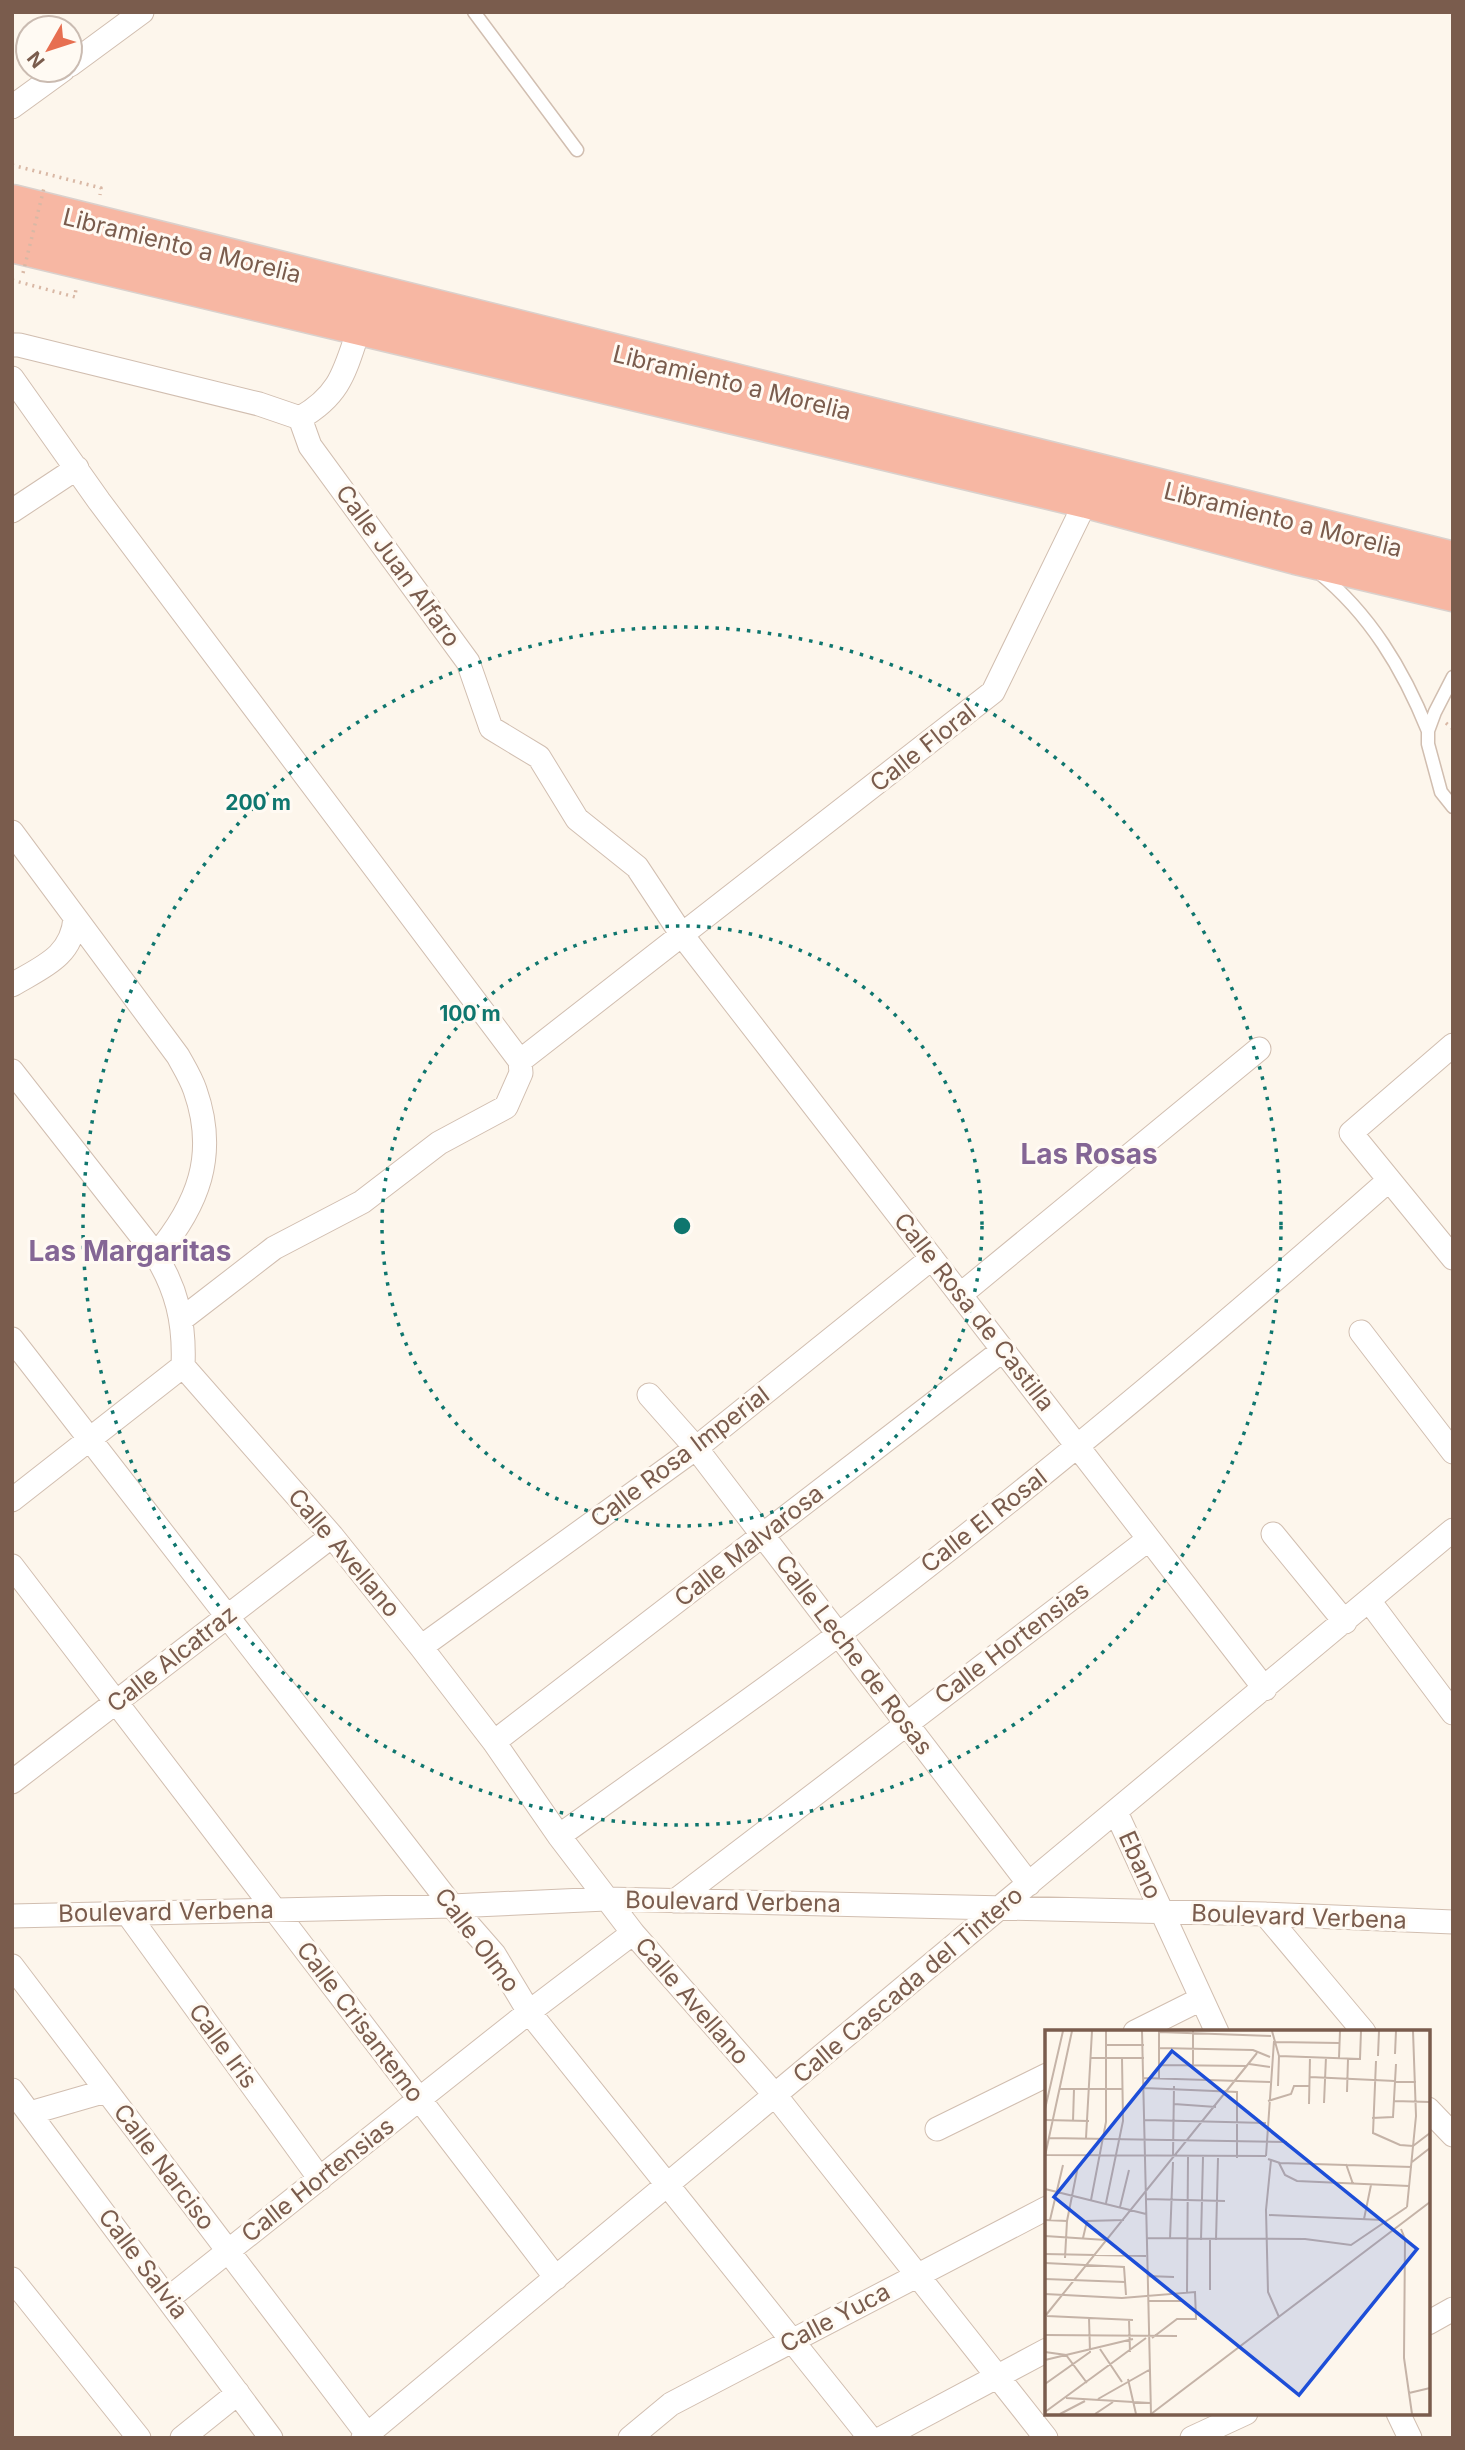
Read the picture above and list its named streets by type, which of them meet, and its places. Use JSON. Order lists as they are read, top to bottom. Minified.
{"streets":{"highway":["Libramiento a Morelia"],"street":["Calle Juan Alfaro","Calle Floral","Calle Rosa de Castilla","Calle Rosa Imperial","Calle El Rosal","Calle Malvarosa","Calle Avellano","Calle Hortensias","Calle Leche de Rosas","Calle Alcatraz","Ebano","Boulevard Verbena","Calle Olmo","Calle Cascada del Tintero","Calle Crisantemo","Calle Iris","Calle Narciso","Calle Salvia","Calle Yuca"]},"crossings":[["Libramiento a Morelia","Calle Floral"],["Calle Juan Alfaro","Calle Floral"],["Calle Juan Alfaro","Calle Rosa de Castilla"],["Calle Floral","Calle Rosa de Castilla"],["Calle Rosa de Castilla","Calle Rosa Imperial"],["Calle Rosa de Castilla","Calle El Rosal"],["Calle Rosa de Castilla","Calle Malvarosa"],["Calle Rosa de Castilla","Calle Hortensias"],["Calle Rosa de Castilla","Calle Cascada del Tintero"],["Calle Rosa Imperial","Calle Avellano"],["Calle Rosa Imperial","Calle Leche de Rosas"],["Calle El Rosal","Calle Avellano"],["Calle El Rosal","Calle Leche de Rosas"],["Calle Malvarosa","Calle Avellano"],["Calle Malvarosa","Calle Leche de Rosas"],["Calle Avellano","Calle Hortensias"],["Calle Avellano","Calle Alcatraz"],["Calle Avellano","Boulevard Verbena"],["Calle Avellano","Calle Cascada del Tintero"],["Calle Avellano","Calle Yuca"],["Calle Hortensias","Calle Leche de Rosas"],["Calle Hortensias","Boulevard Verbena"],["Calle Hortensias","Calle Olmo"],["Calle Hortensias","Calle Crisantemo"],["Calle Hortensias","Calle Iris"],["Calle Hortensias","Calle Narciso"],["Calle Hortensias","Calle Salvia"],["Calle Leche de Rosas","Calle Cascada del Tintero"],["Calle Alcatraz","Calle Olmo"],["Calle Alcatraz","Calle Crisantemo"],["Ebano","Boulevard Verbena"],["Ebano","Calle Cascada del Tintero"],["Boulevard Verbena","Calle Olmo"],["Boulevard Verbena","Calle Cascada del Tintero"],["Boulevard Verbena","Calle Crisantemo"],["Boulevard Verbena","Calle Iris"],["Calle Olmo","Calle Cascada del Tintero"],["Calle Olmo","Calle Yuca"],["Calle Cascada del Tintero","Calle Crisantemo"],["Calle Cascada del Tintero","Calle Narciso"]],"districts":["Las Rosas","Las Margaritas"],"north":"bottom left","rings":["200 m","100 m"]}
